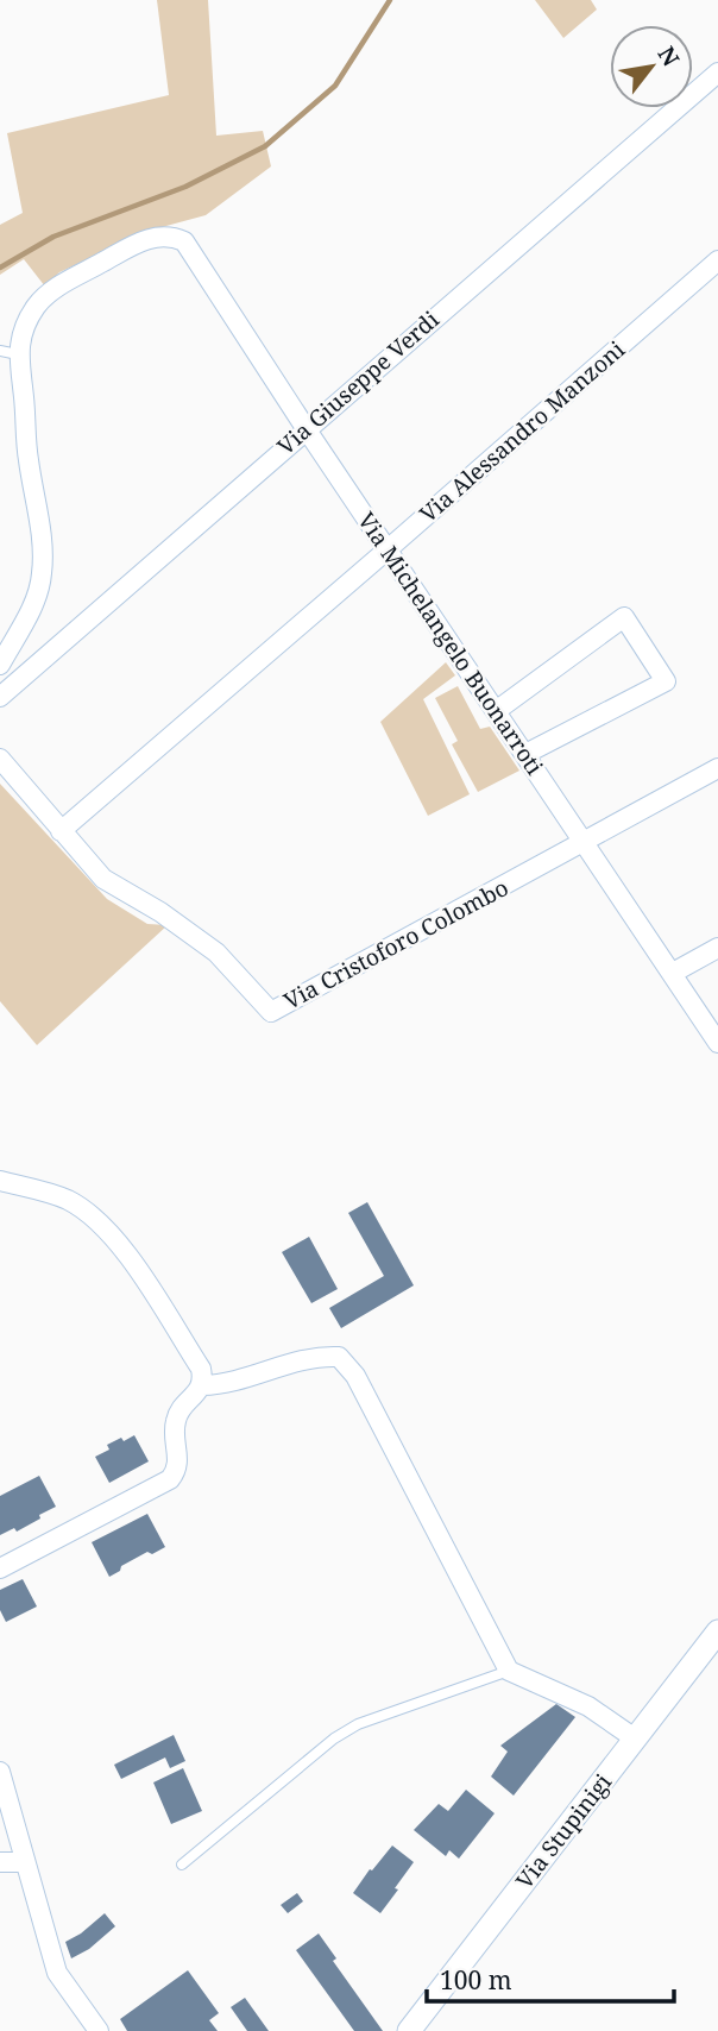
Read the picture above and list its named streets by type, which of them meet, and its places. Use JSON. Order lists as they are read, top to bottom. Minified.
{"streets":{"street":["Via Giuseppe Verdi","Via Alessandro Manzoni","Via Michelangelo Buonarroti","Via Cristoforo Colombo","Via Stupinigi"]},"crossings":[["Via Giuseppe Verdi","Via Michelangelo Buonarroti"],["Via Alessandro Manzoni","Via Michelangelo Buonarroti"],["Via Alessandro Manzoni","Via Cristoforo Colombo"],["Via Michelangelo Buonarroti","Via Cristoforo Colombo"]],"scale_bar":"100 m","north":"top right"}
